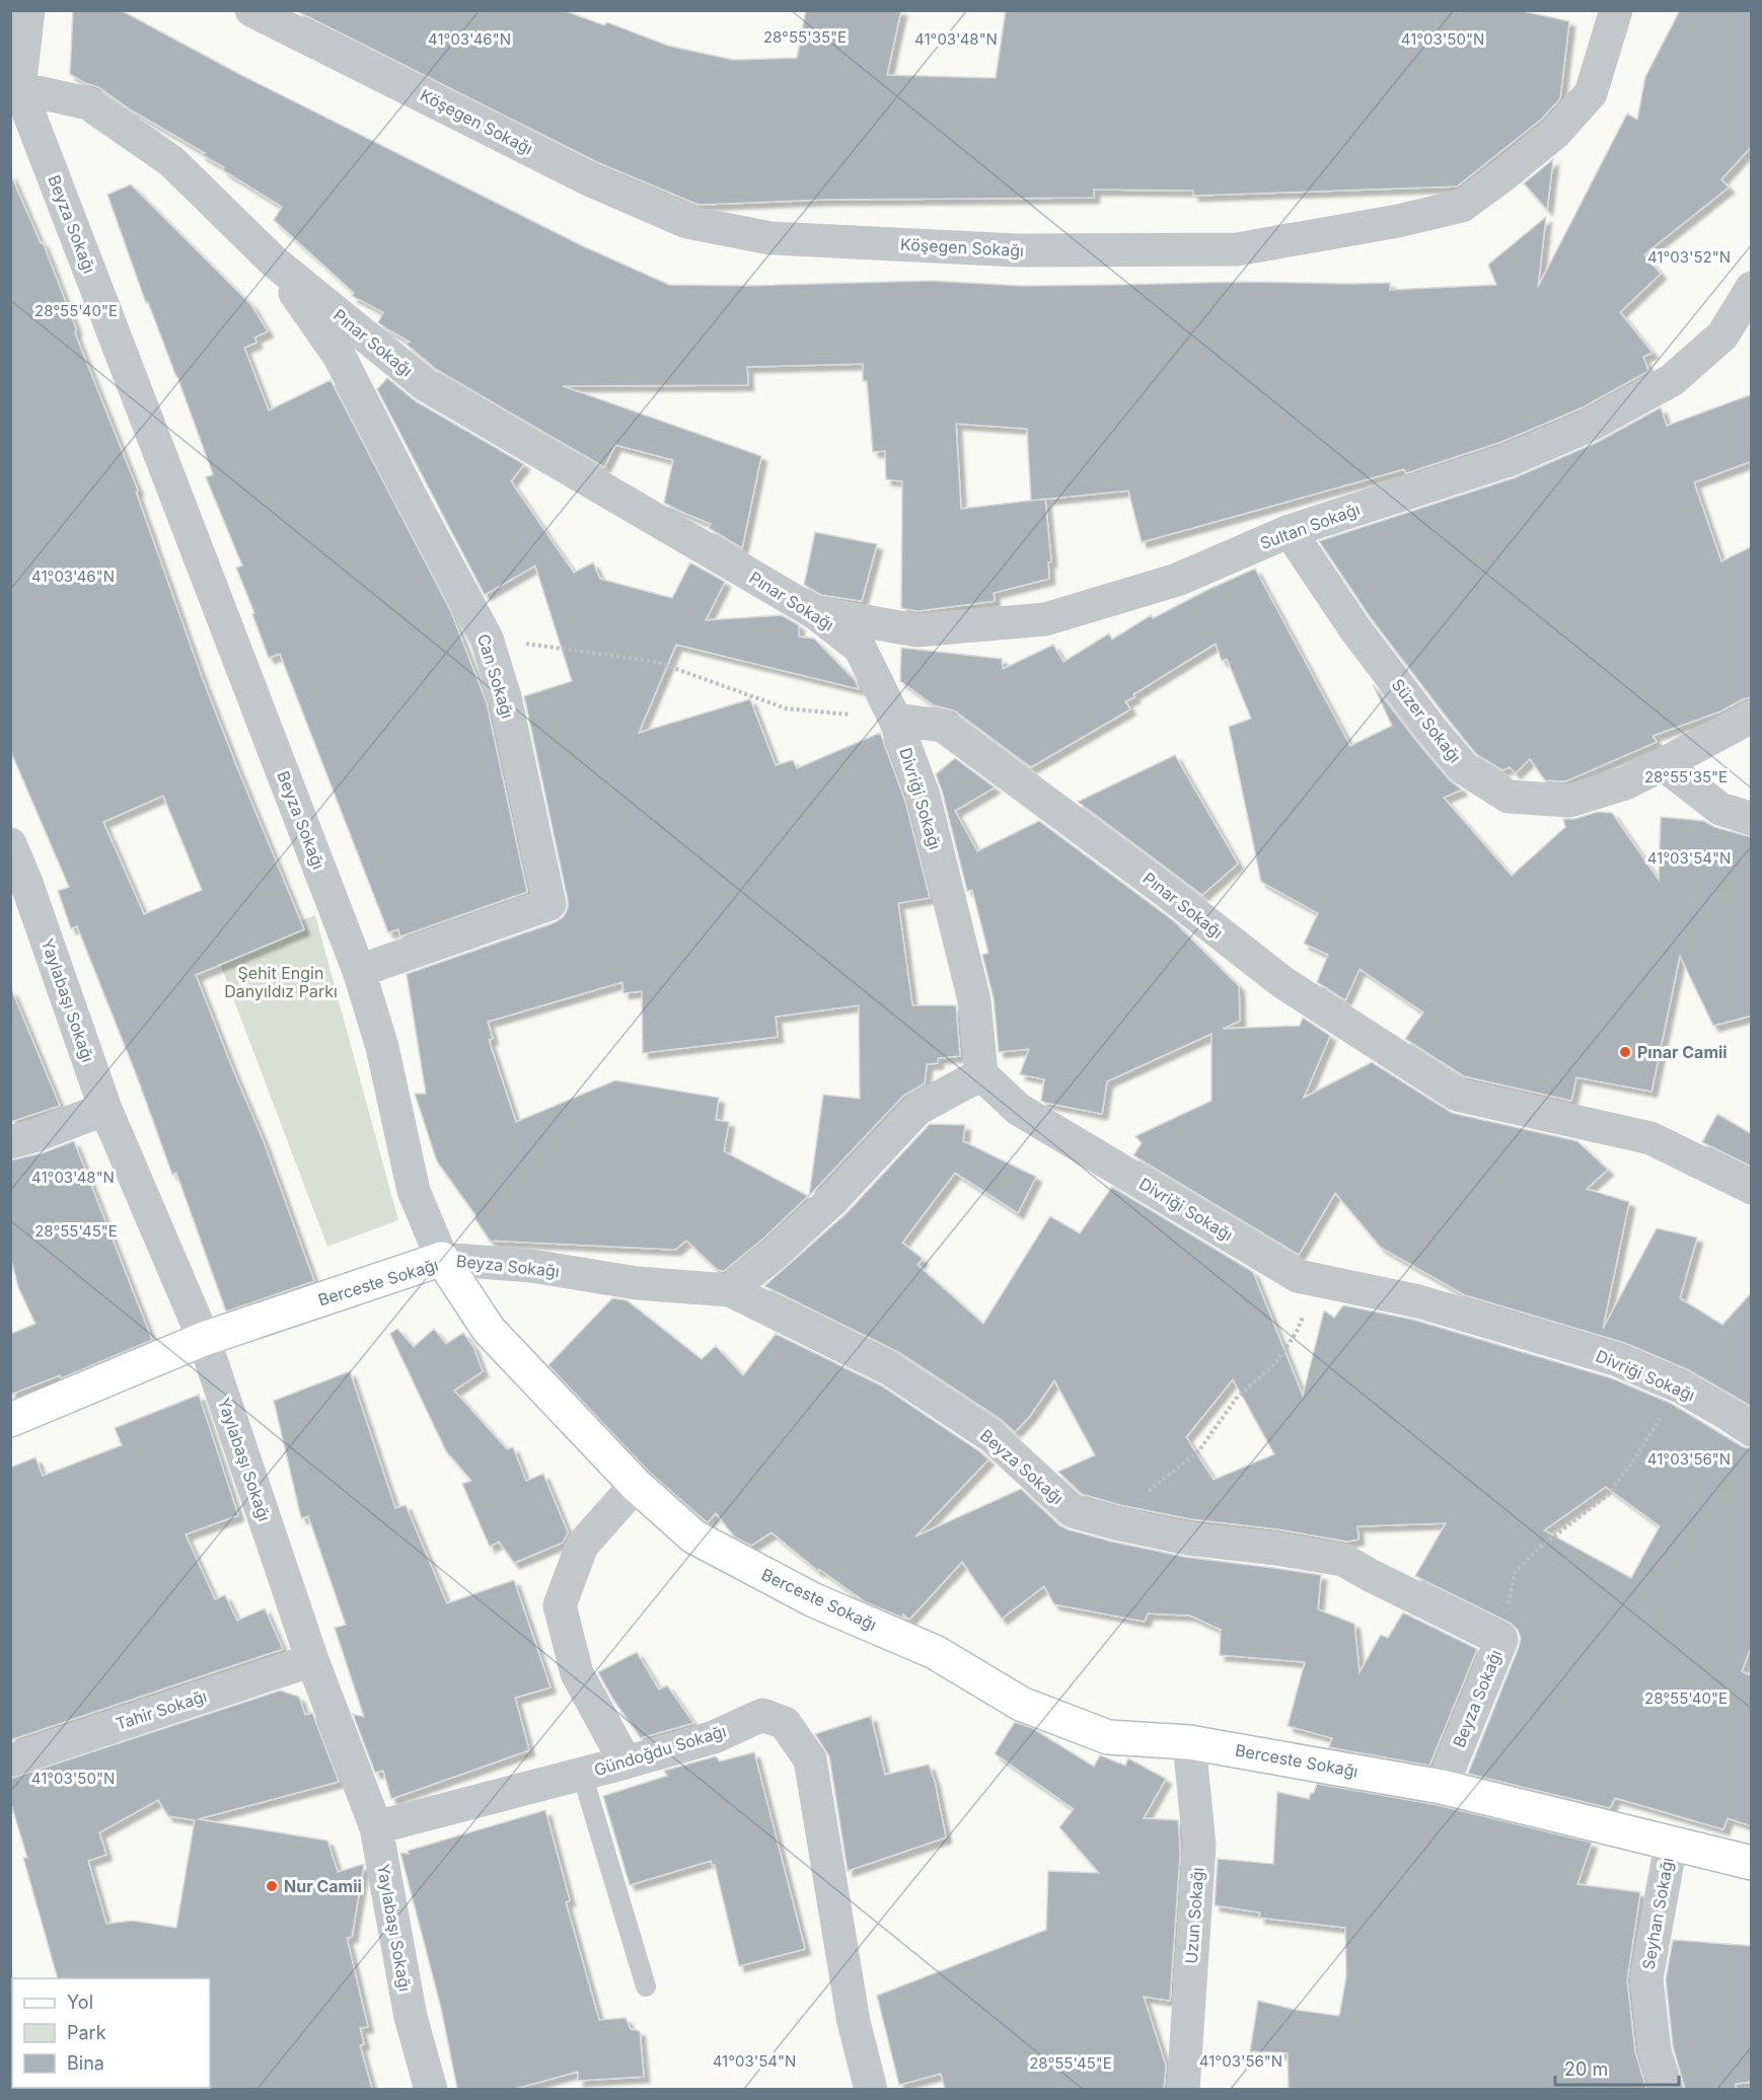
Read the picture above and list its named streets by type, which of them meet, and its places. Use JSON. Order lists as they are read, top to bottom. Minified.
{"streets":{"street":["Köşegen Sokağı","Beyza Sokağı","Pınar Sokağı","Sultan Sokağı","Can Sokağı","Süzer Sokağı","Divriği Sokağı","Yaylabaşı Sokağı","Berceste Sokağı","Tahir Sokağı","Gündoğdu Sokağı","Seyhan Sokağı","Uzun Sokağı"]},"crossings":[["Beyza Sokağı","Pınar Sokağı"],["Beyza Sokağı","Can Sokağı"],["Beyza Sokağı","Berceste Sokağı"],["Pınar Sokağı","Sultan Sokağı"],["Pınar Sokağı","Can Sokağı"],["Pınar Sokağı","Divriği Sokağı"],["Sultan Sokağı","Süzer Sokağı"],["Yaylabaşı Sokağı","Berceste Sokağı"],["Yaylabaşı Sokağı","Tahir Sokağı"],["Yaylabaşı Sokağı","Gündoğdu Sokağı"],["Berceste Sokağı","Seyhan Sokağı"],["Berceste Sokağı","Uzun Sokağı"]],"parks":["Şehit Engin Danyıldız Parkı"],"places":["Pınar Camii","Nur Camii"],"legend":["Yol","Park","Bina"],"scale_bar":"20 m","coordinates":["28°55'35\"E","41°03'46\"N","41°03'50\"N","41°03'48\"N","41°03'52\"N","28°55'40\"E","41°03'54\"N","28°55'45\"E","41°03'56\"N"]}
